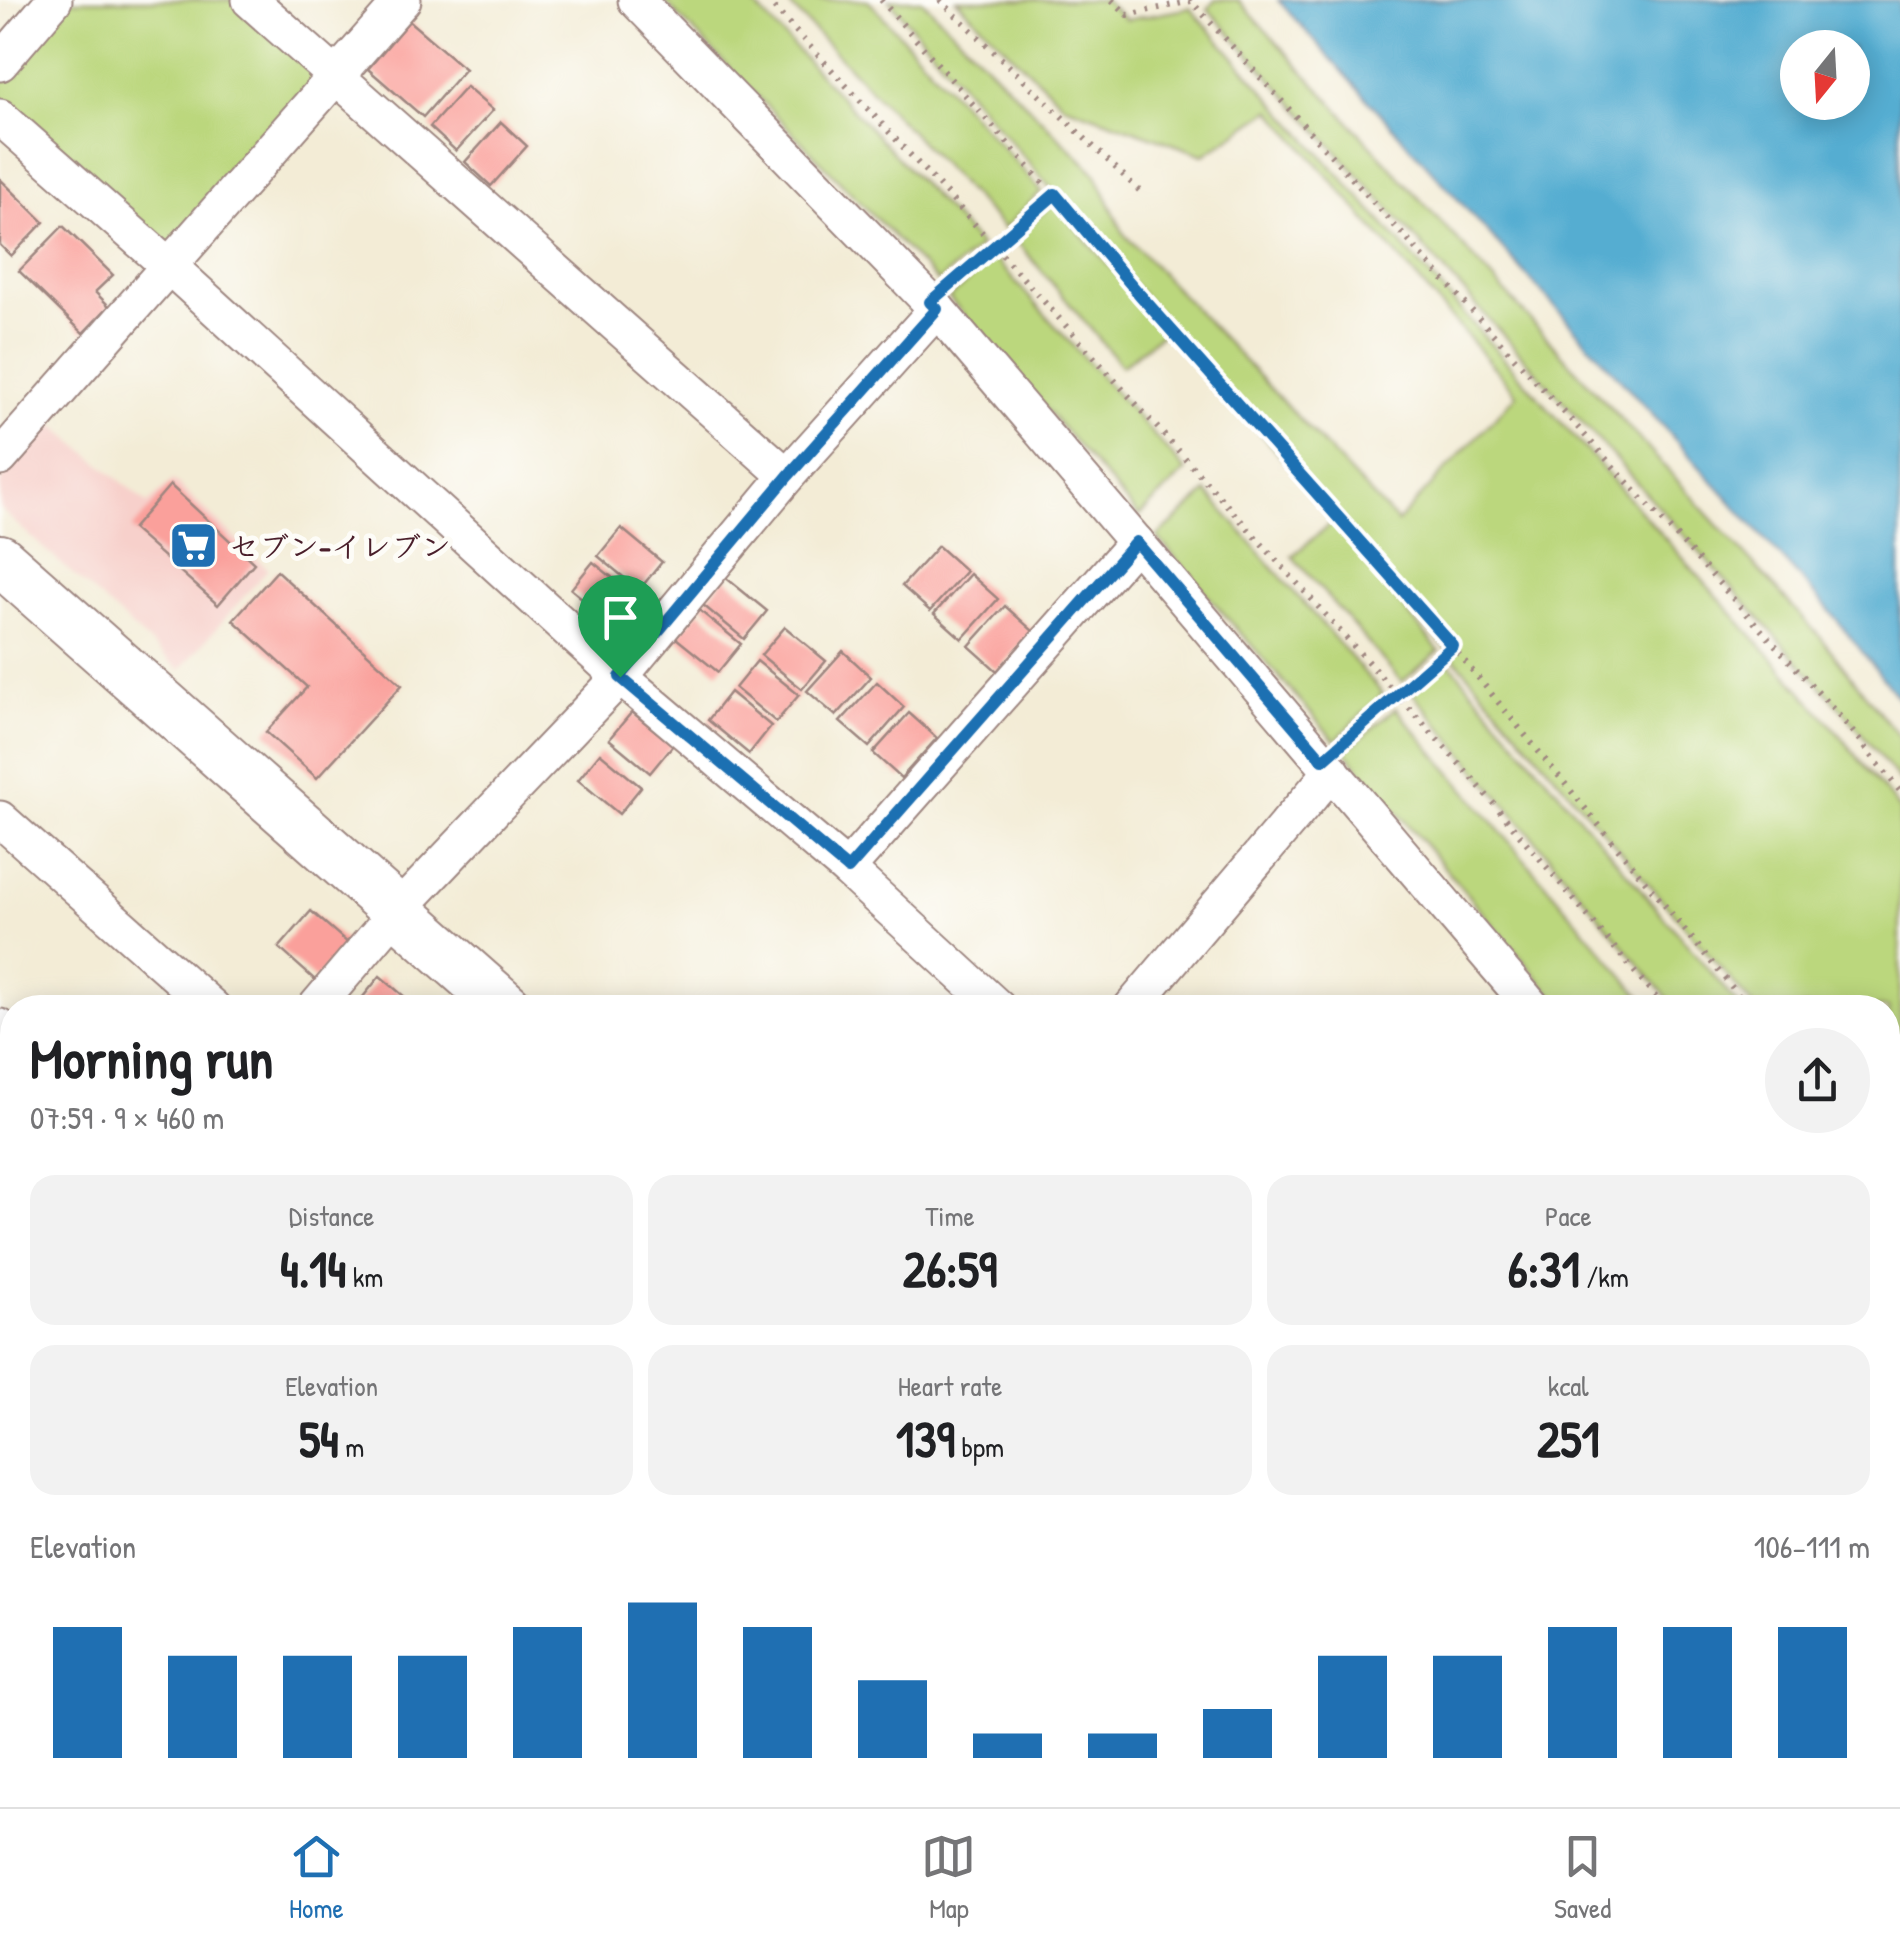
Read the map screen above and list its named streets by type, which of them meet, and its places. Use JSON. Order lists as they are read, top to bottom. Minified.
{"places":{"supermarket":["セブン-イレブン"]},"north":"bottom","page":{"heading":["Morning run","07:59 · 9 × 460 m"],"stats":[["Distance","4.14 km"],["Time","26:59"],["Pace","6:31 /km"],["Elevation","54 m"],["Heart rate","139 bpm"],["kcal","251"]],"chart":["Elevation","106–111 m"],"tabs":["Home","Map","Saved"]}}
